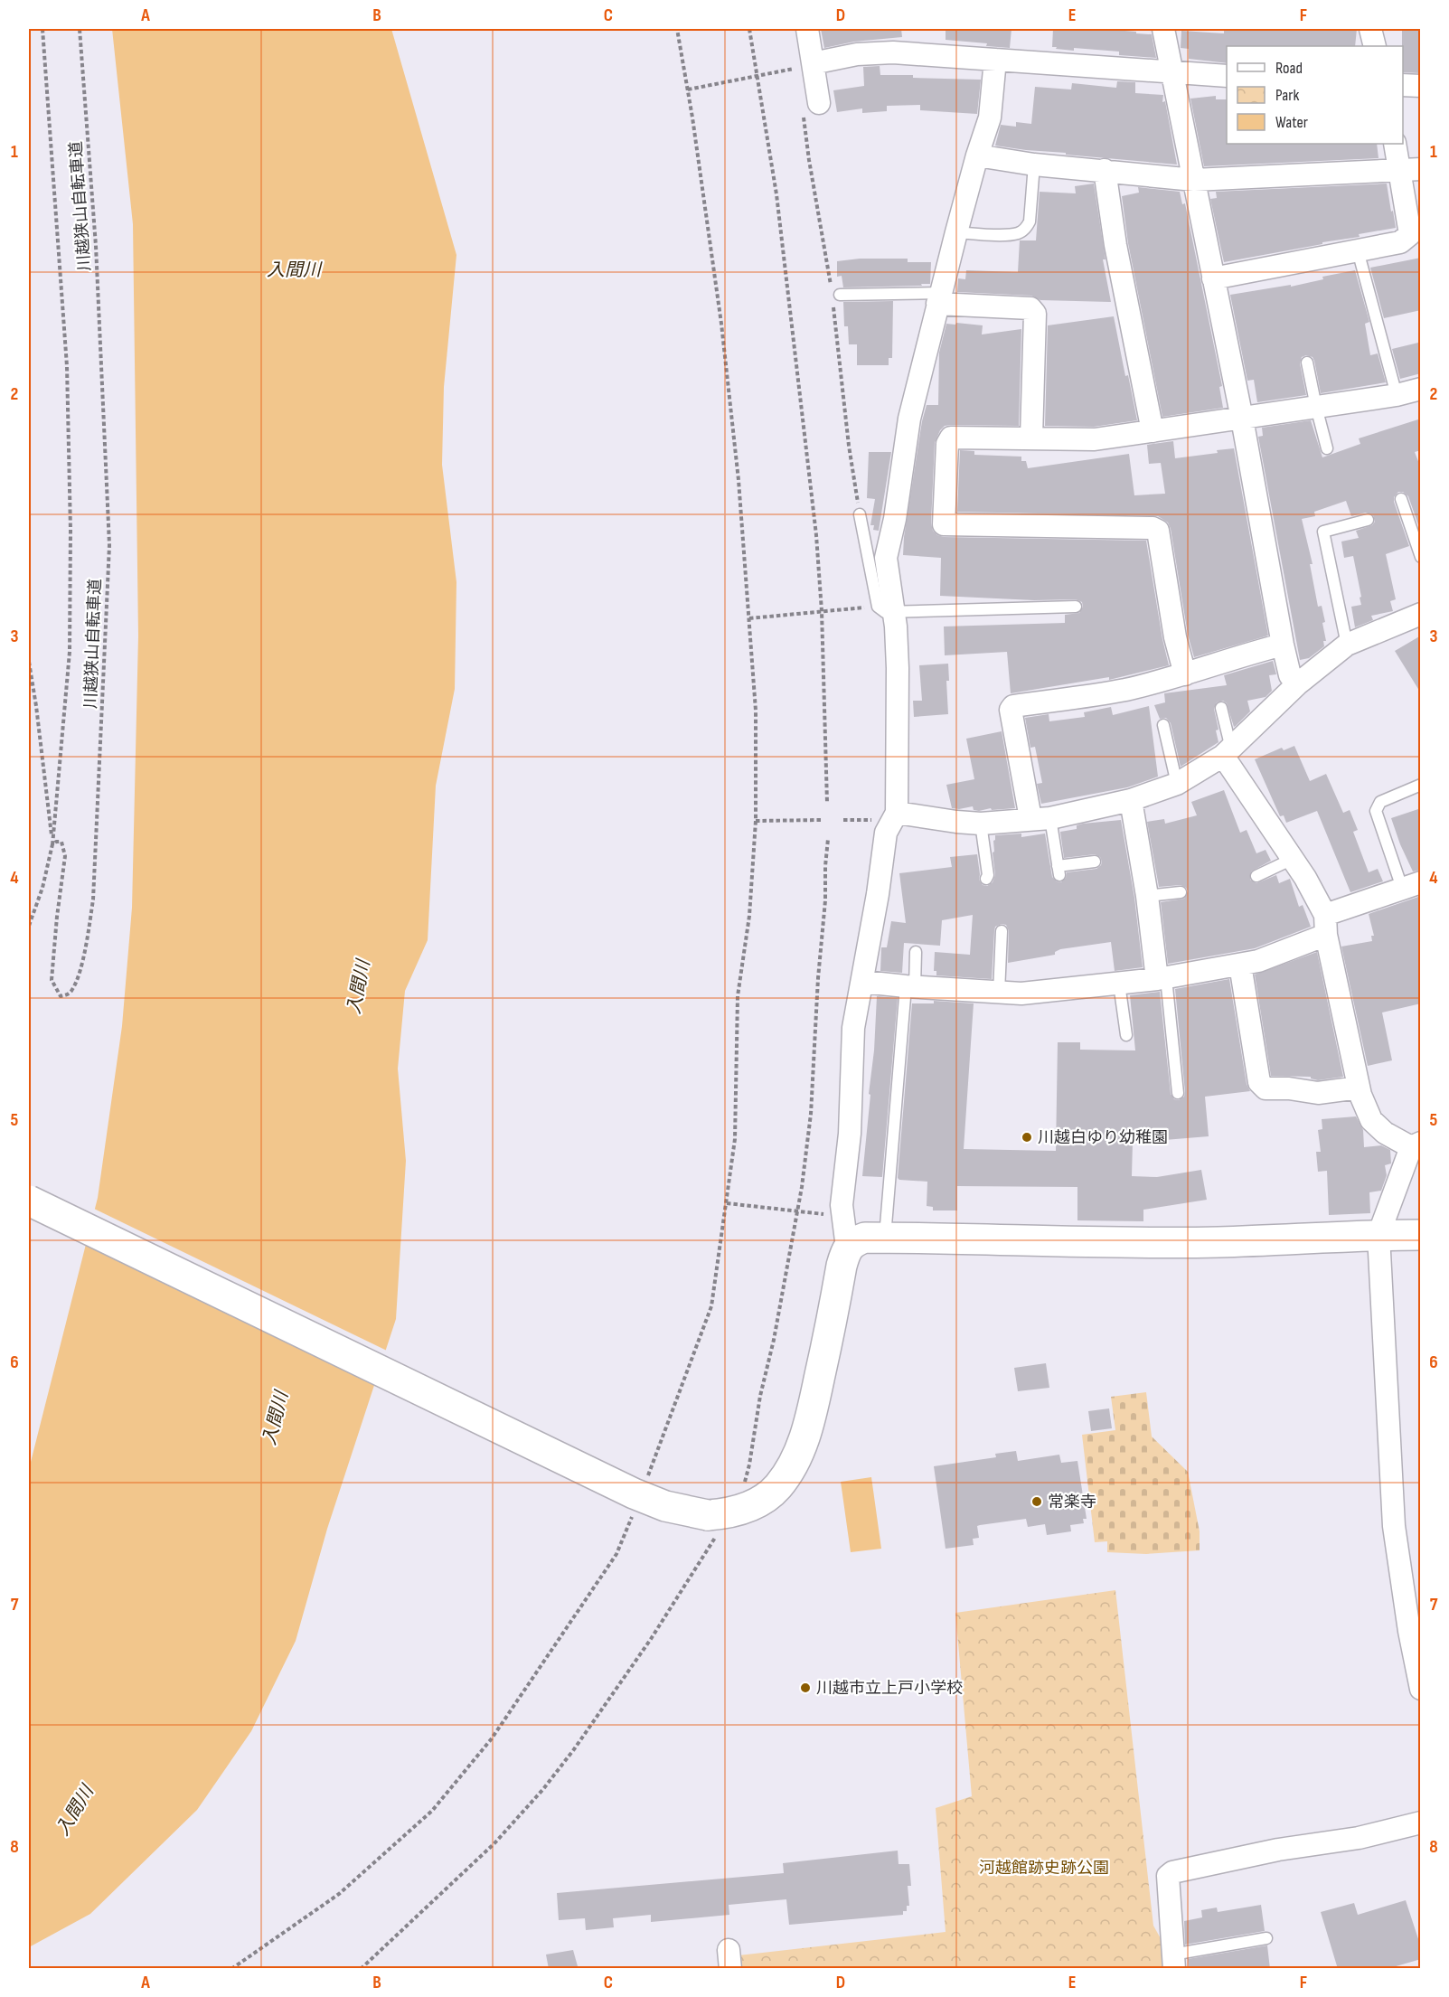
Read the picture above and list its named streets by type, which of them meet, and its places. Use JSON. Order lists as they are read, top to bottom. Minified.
{"streets":{"path":["川越狭山自転車道"]},"water":["入間川"],"parks":["河越館跡史跡公園"],"places":["川越白ゆり幼稚園","常楽寺","川越市立上戸小学校"],"legend":["Road","Park","Water"],"grid":{"columns":["A","B","C","D","E","F"],"rows":["1","2","3","4","5","6","7","8"]}}
